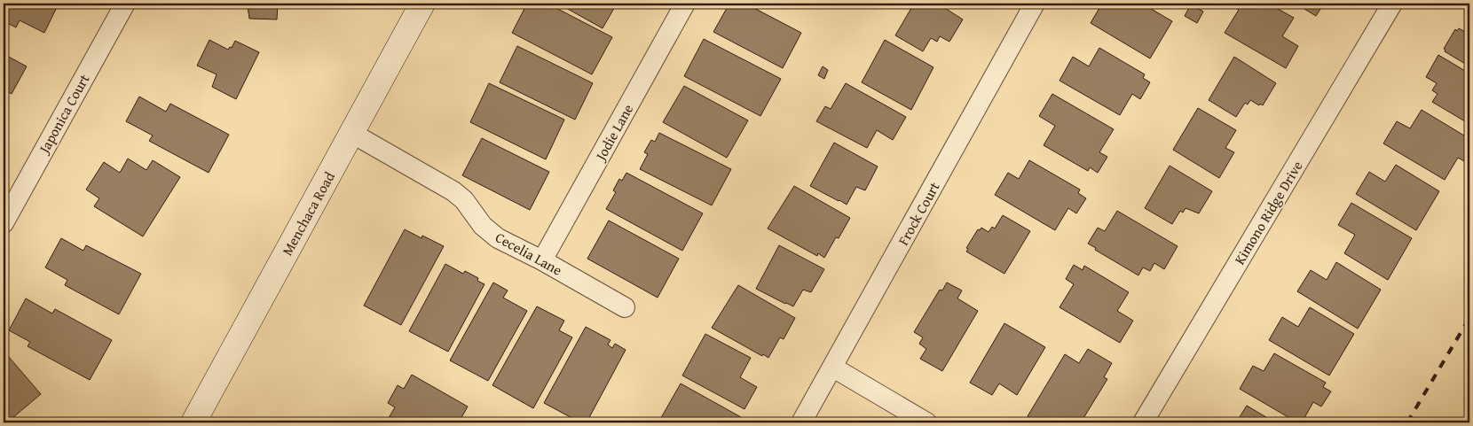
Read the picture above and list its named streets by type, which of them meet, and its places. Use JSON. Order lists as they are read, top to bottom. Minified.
{"streets":{"main road":["Menchaca Road"],"street":["Japonica Court","Jodie Lane","Kimono Ridge Drive","Frock Court","Cecelia Lane"]},"crossings":[["Jodie Lane","Cecelia Lane"],["Menchaca Road","Cecelia Lane"]]}
